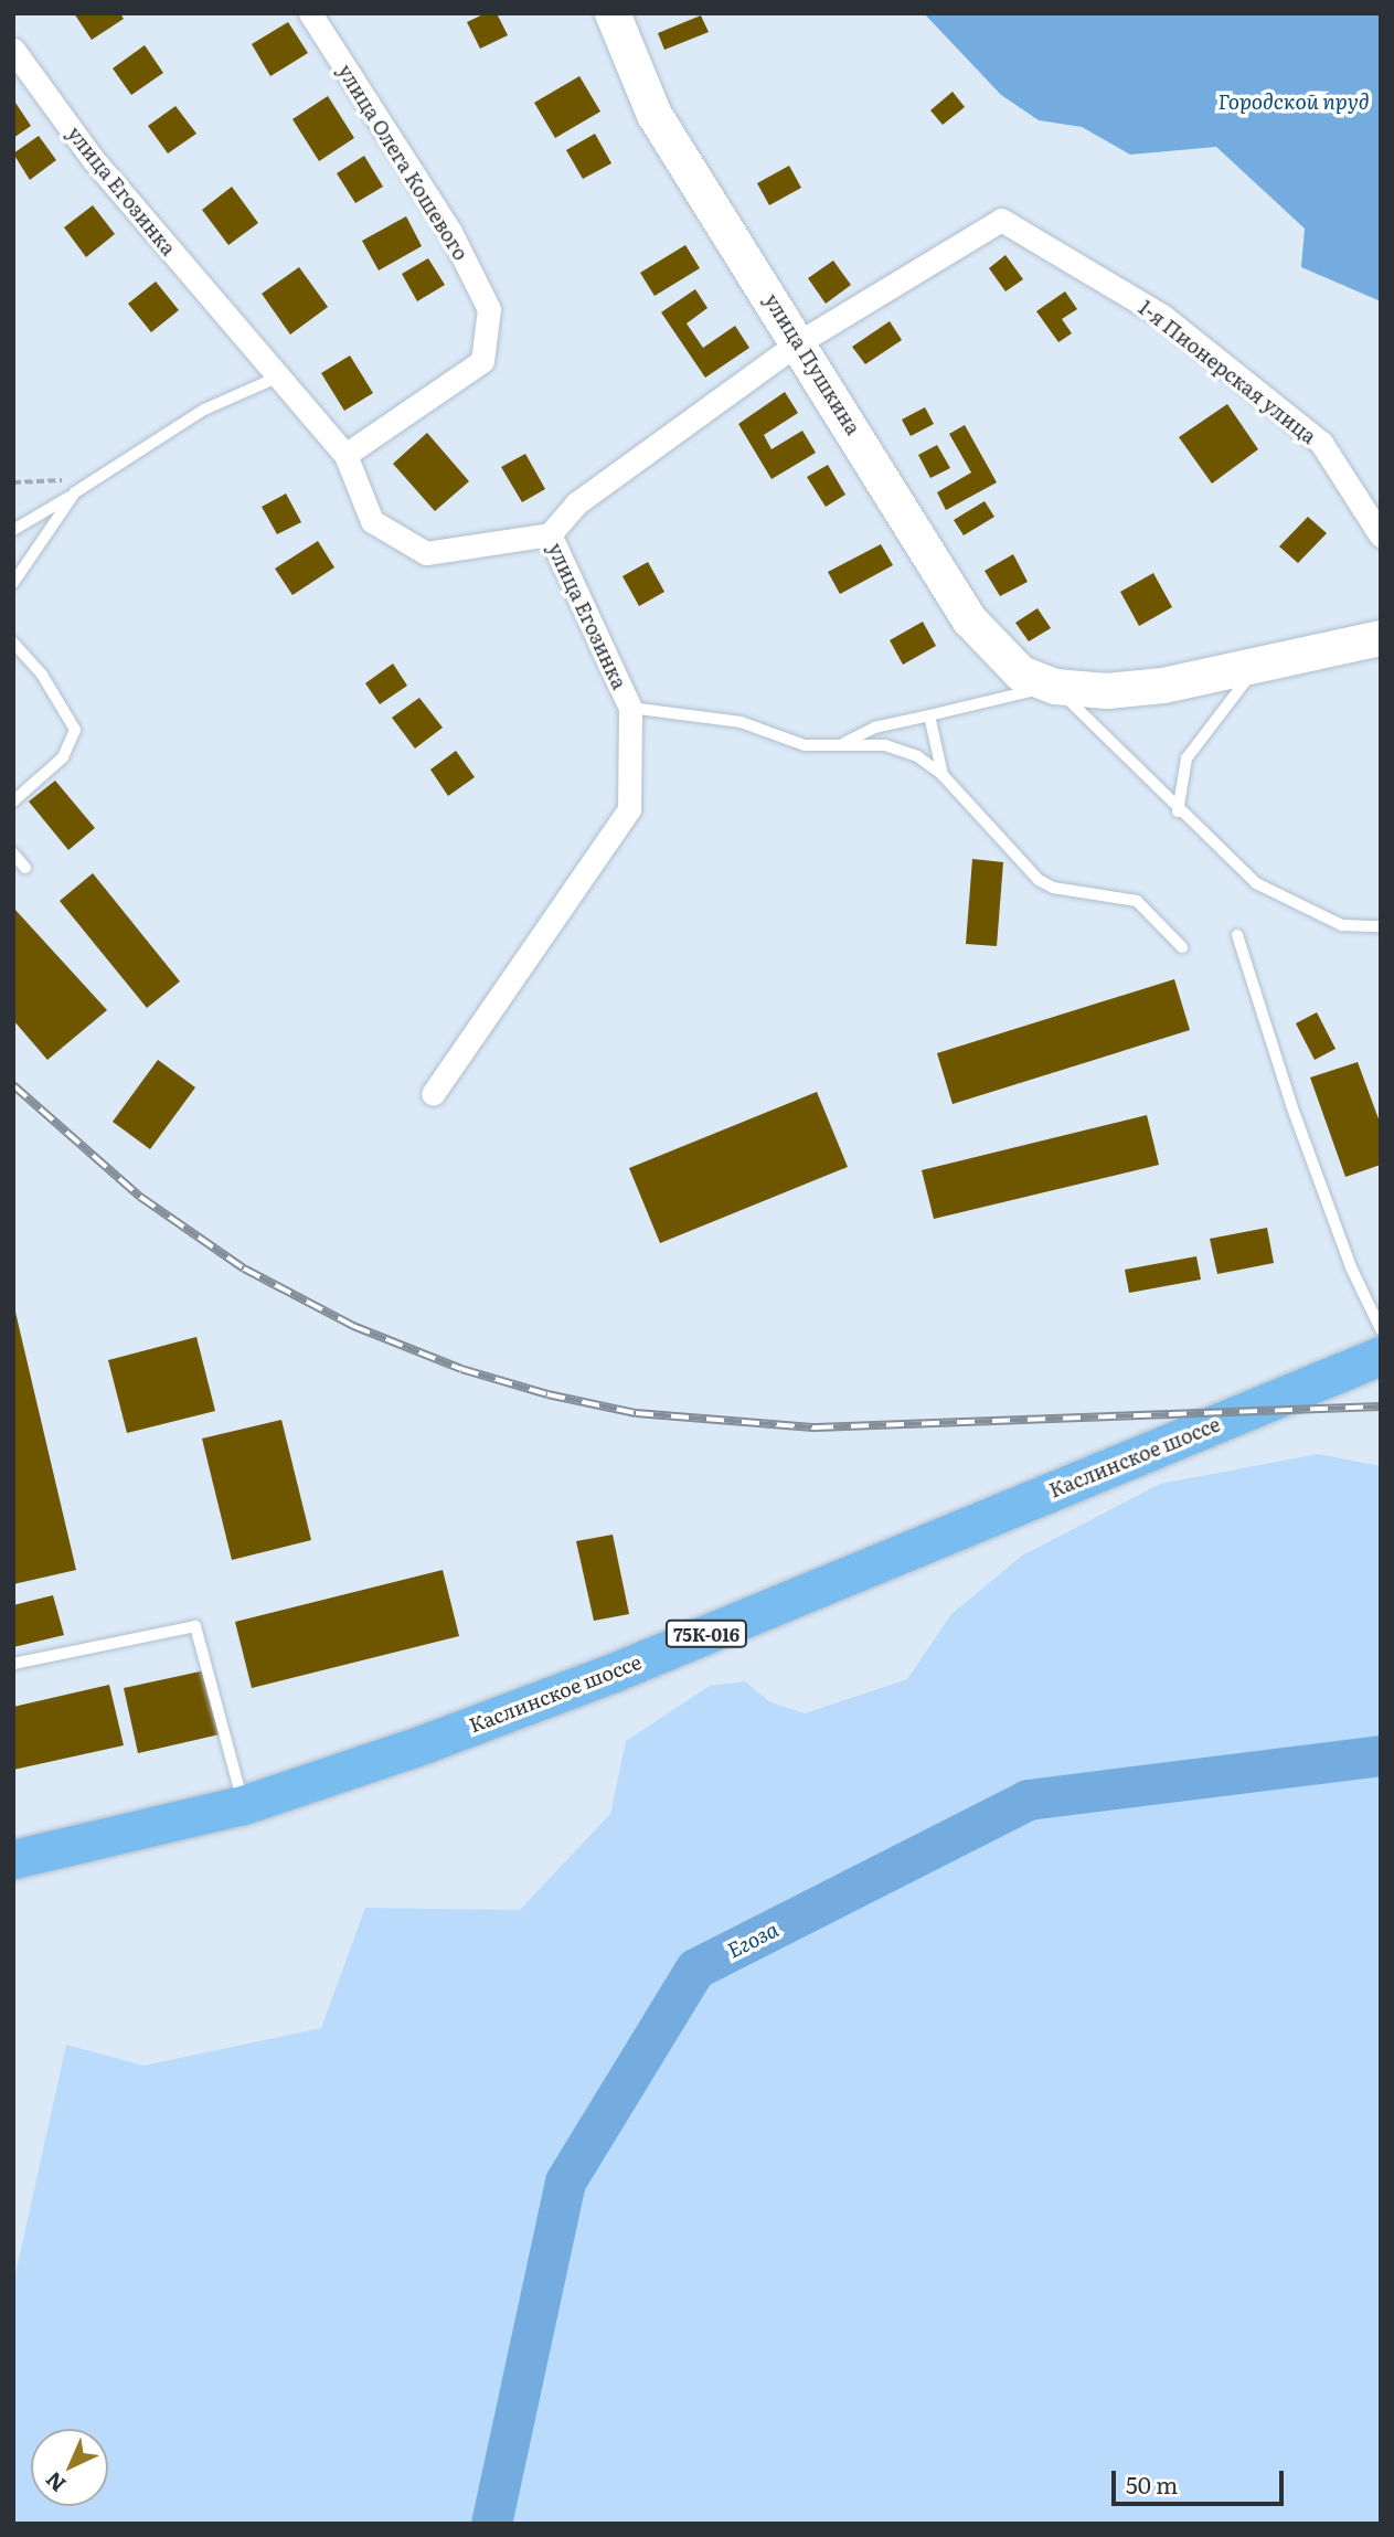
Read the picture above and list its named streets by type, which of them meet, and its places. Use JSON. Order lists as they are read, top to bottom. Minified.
{"streets":{"main road":["Каслинское шоссе","75К-016"],"street":["улица Олега Кошевого","улица Егозинка","улица Пушкина","1-я Пионерская улица"]},"crossings":[["улица Олега Кошевого","улица Егозинка"],["улица Пушкина","1-я Пионерская улица"]],"water":["Городской пруд","Егоза"],"scale_bar":"50 m","north":"bottom left"}
